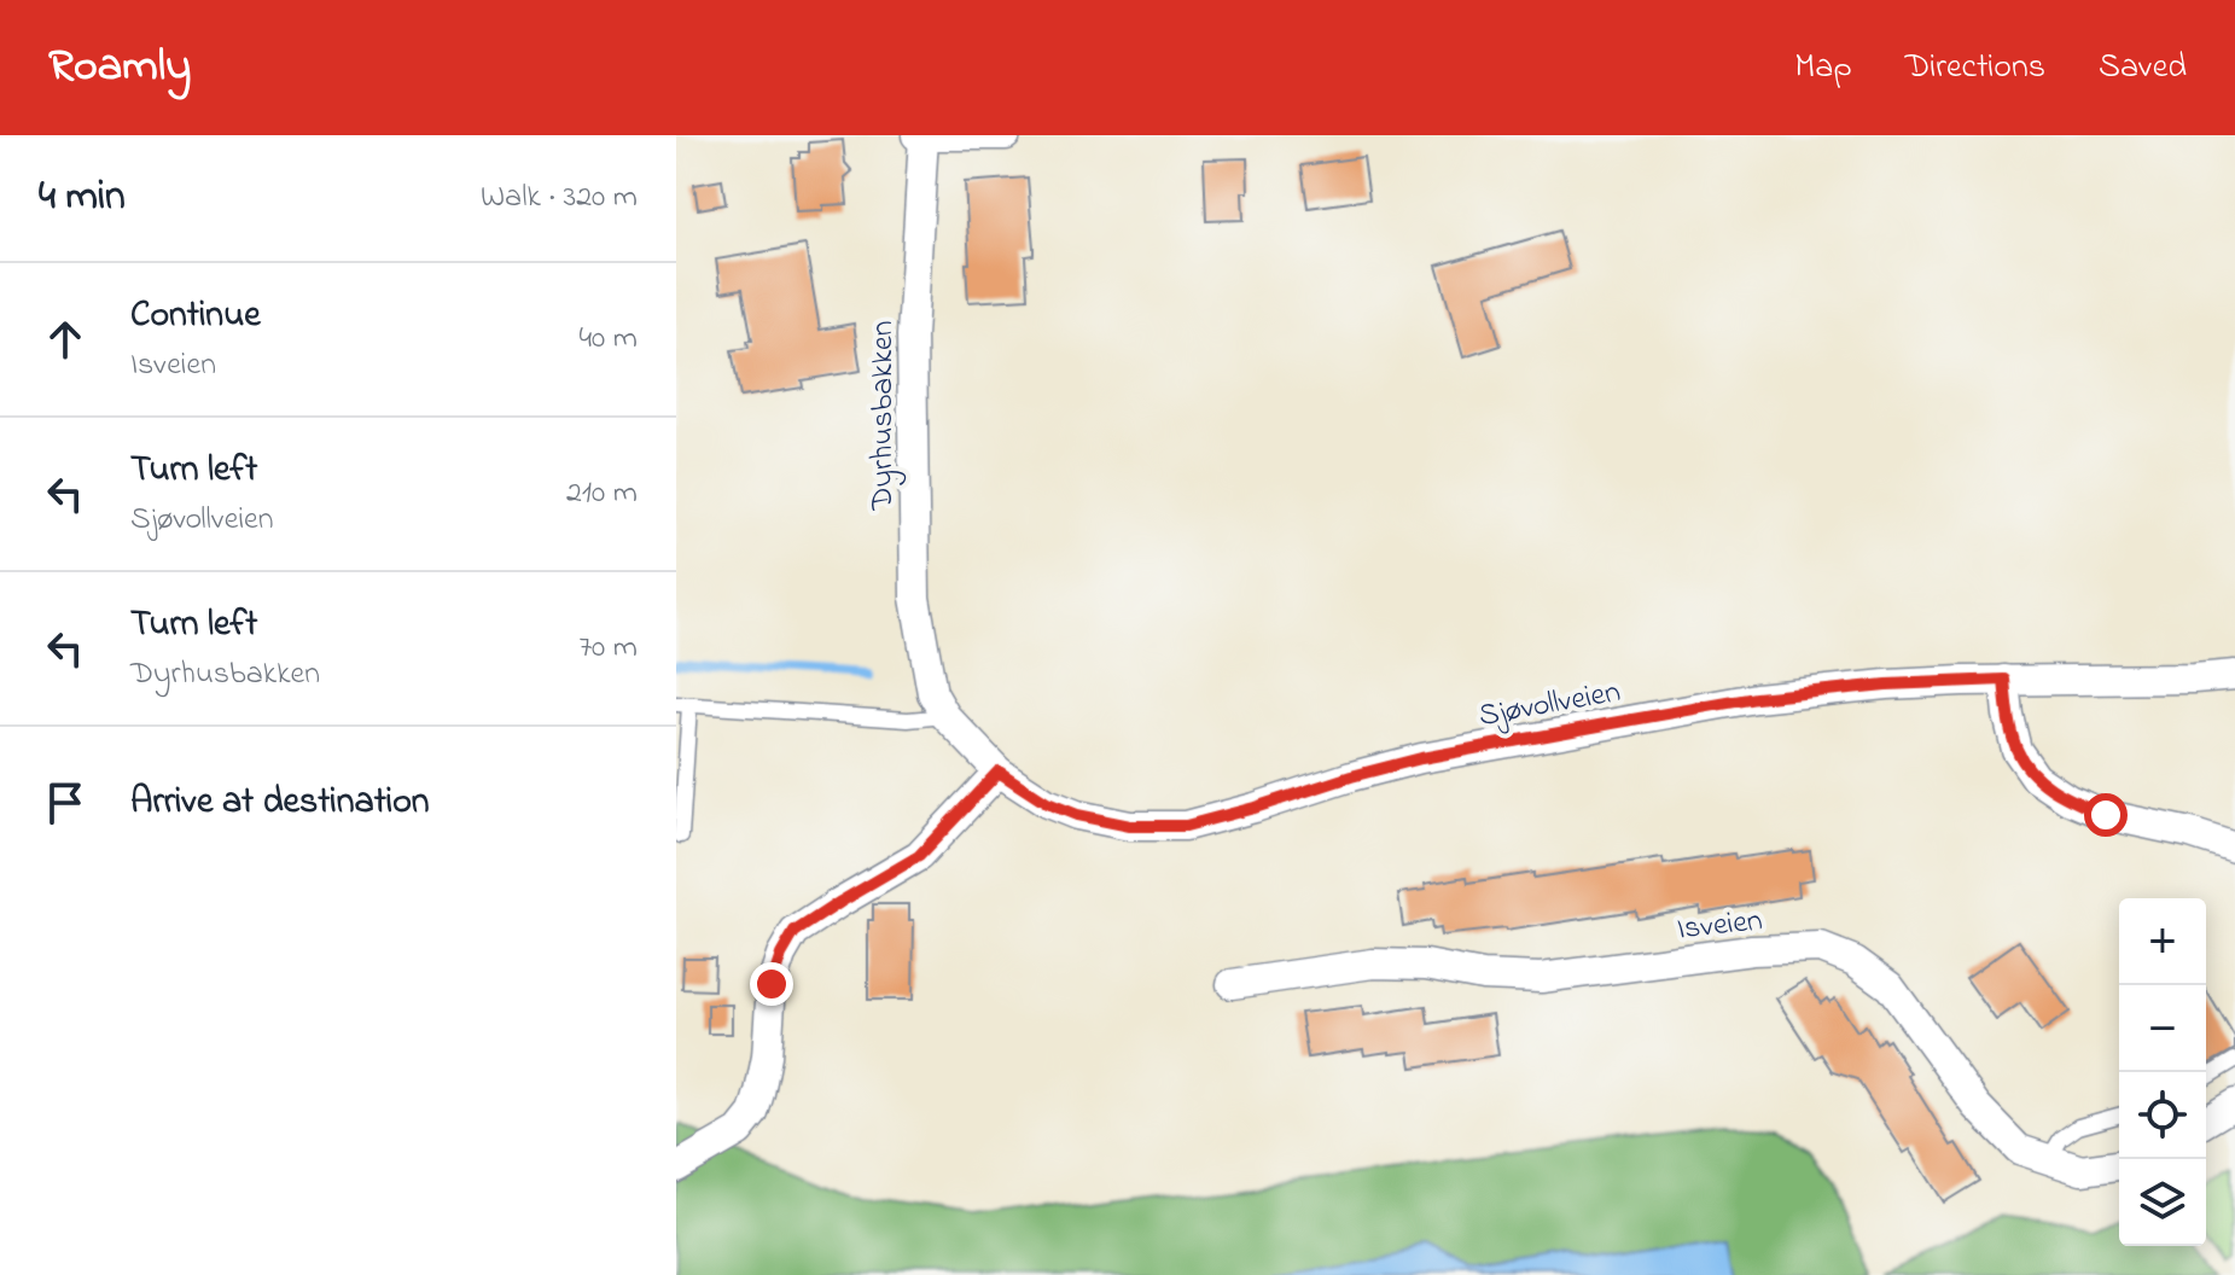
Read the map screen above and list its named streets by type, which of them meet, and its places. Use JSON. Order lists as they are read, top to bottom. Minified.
{"streets":{"street":["Dyrhusbakken","Sjøvollveien","Isveien"]},"crossings":[["Dyrhusbakken","Sjøvollveien"]],"page":{"header":"Roamly","nav":["Map","Directions","Saved"],"heading":["4 min","Walk · 320 m"],"list":[["Continue","Isveien","40 m"],["Turn left","Sjøvollveien","210 m"],["Turn left","Dyrhusbakken","70 m"],"Arrive at destination"],"map_buttons":["+","−"]}}
